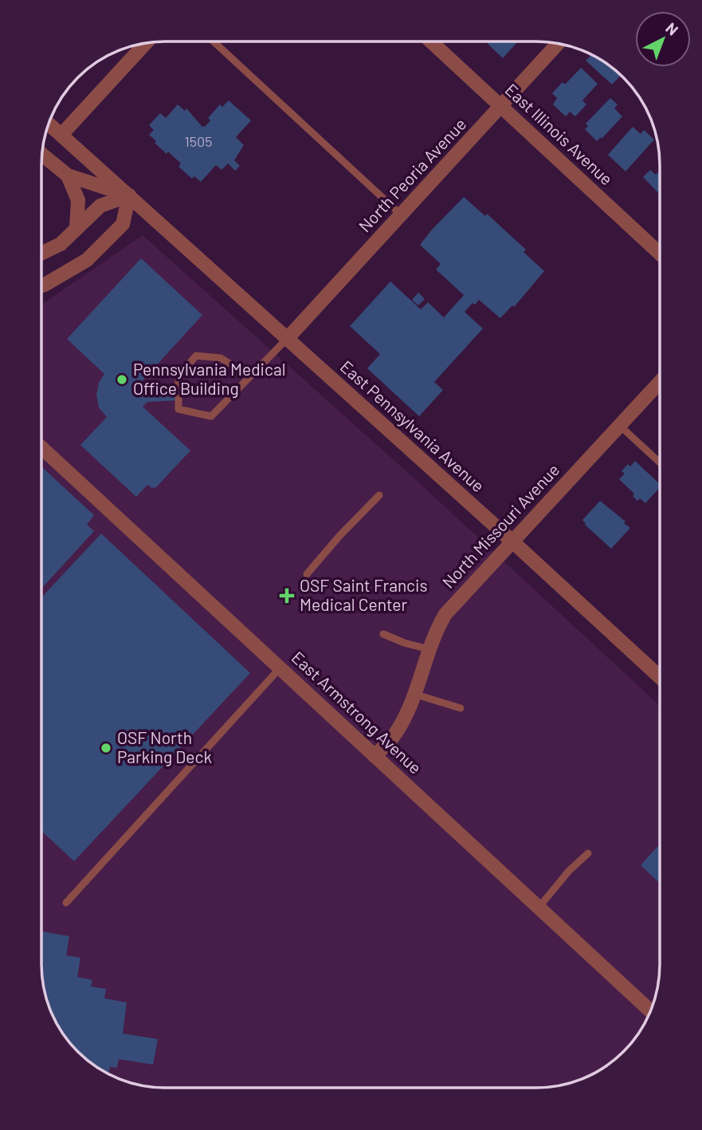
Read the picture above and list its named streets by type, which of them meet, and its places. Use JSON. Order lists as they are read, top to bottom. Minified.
{"streets":{"street":["East Illinois Avenue","North Peoria Avenue","East Pennsylvania Avenue","North Missouri Avenue","East Armstrong Avenue"]},"crossings":[["East Illinois Avenue","North Peoria Avenue"],["North Peoria Avenue","East Pennsylvania Avenue"],["East Pennsylvania Avenue","North Missouri Avenue"],["North Missouri Avenue","East Armstrong Avenue"]],"places":{"other":["Pennsylvania Medical Office Building","OSF North Parking Deck"],"health":["OSF Saint Francis Medical Center"]},"house_numbers":["1505"],"north":"top right"}
